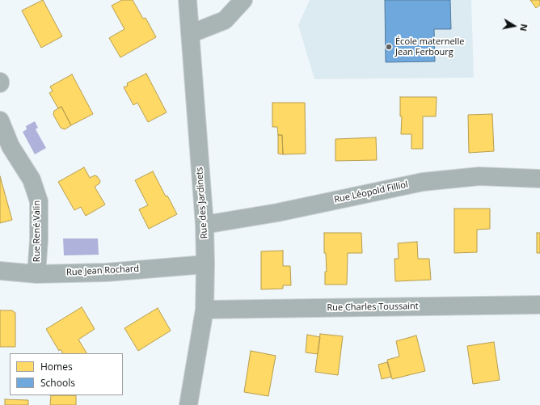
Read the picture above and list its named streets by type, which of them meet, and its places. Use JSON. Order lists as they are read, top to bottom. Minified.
{"streets":{"street":["Rue Léopold Filliol","Rue des Jardinets","Rue René Valin","Rue Jean Rochard","Rue Charles Toussaint"]},"crossings":[["Rue Léopold Filliol","Rue des Jardinets"],["Rue des Jardinets","Rue Jean Rochard"],["Rue des Jardinets","Rue Charles Toussaint"],["Rue René Valin","Rue Jean Rochard"]],"places":["École maternelle Jean Ferbourg"],"legend":["Homes","Schools"],"north":"right"}
